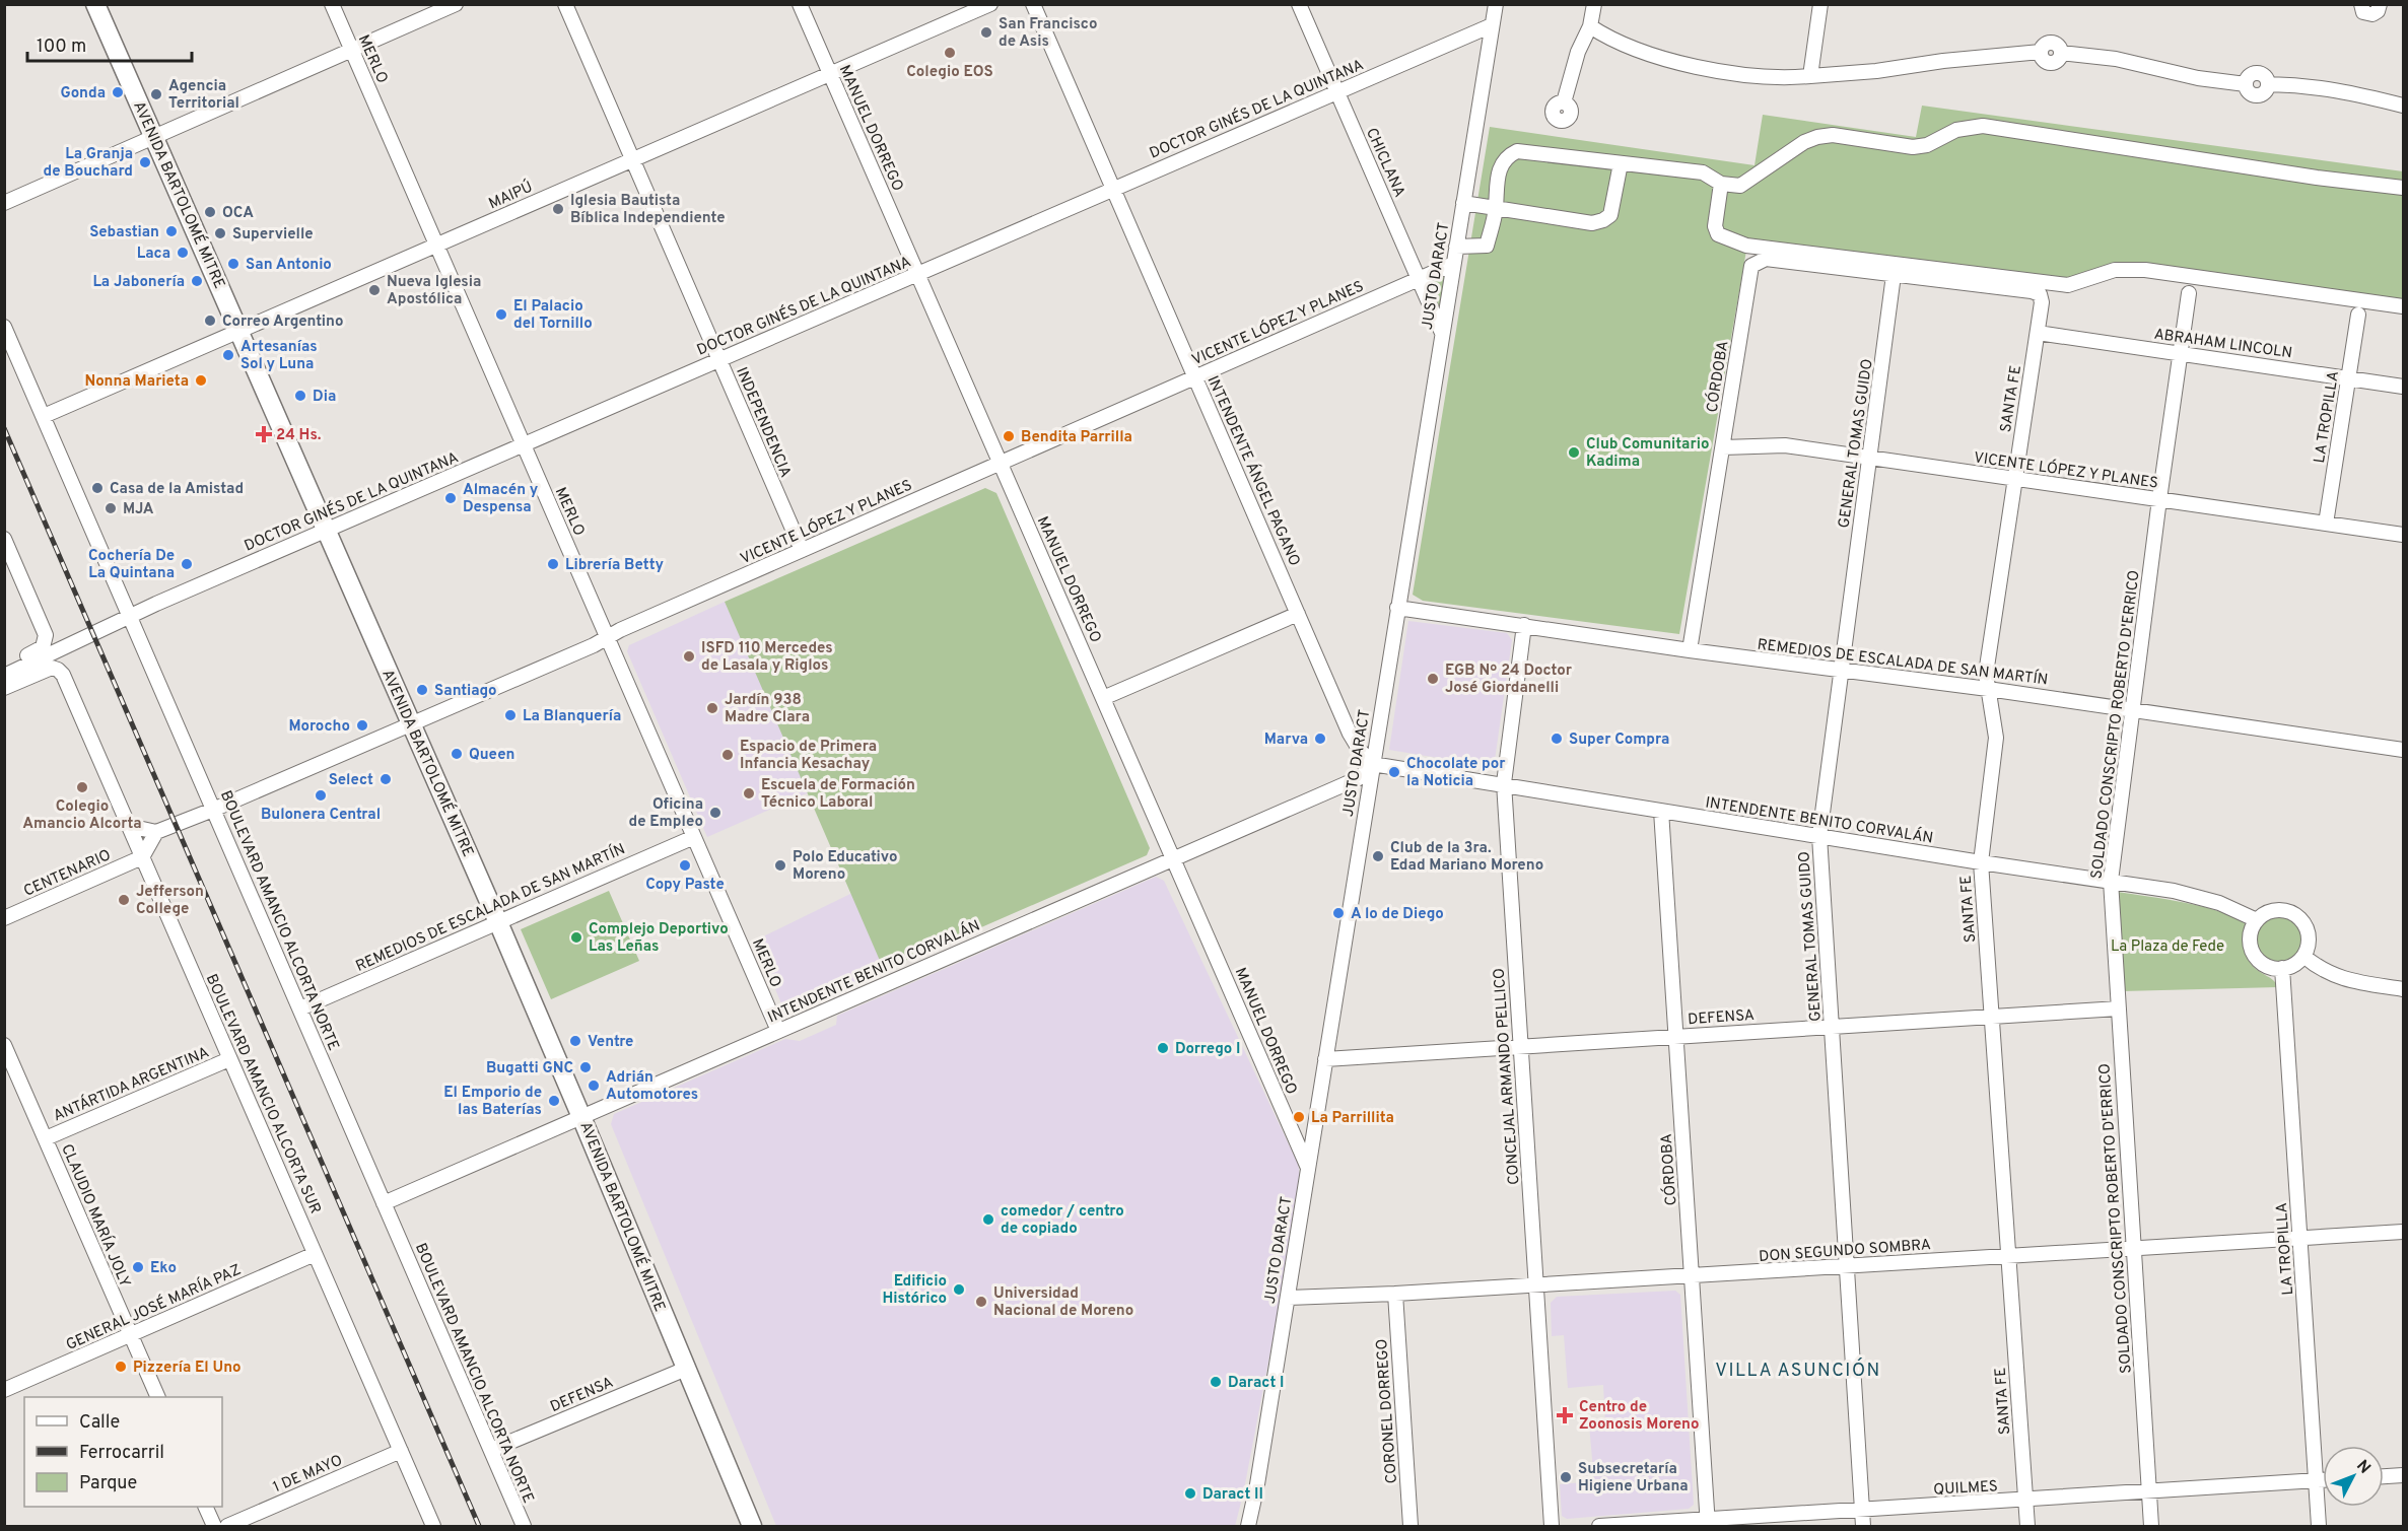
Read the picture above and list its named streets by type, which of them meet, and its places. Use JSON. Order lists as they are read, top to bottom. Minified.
{"streets":{"main road":["AVENIDA BARTOLOMÉ MITRE"],"street":["MERLO","DOCTOR GINÉS DE LA QUINTANA","MANUEL DORREGO","CHICLANA","MAIPÚ","JUSTO DARACT","VICENTE LÓPEZ Y PLANES","ABRAHAM LINCOLN","CÓRDOBA","SANTA FE","LA TROPILLA","INDEPENDENCIA","GENERAL TOMAS GUIDO","INTENDENTE ÁNGEL PAGANO","REMEDIOS DE ESCALADA DE SAN MARTÍN","SOLDADO CONSCRIPTO ROBERTO D'ERRICO","INTENDENTE BENITO CORVALÁN","CENTENARIO","BOULEVARD AMANCIO ALCORTA NORTE","DEFENSA","CONCEJAL ARMANDO PELLICO","ANTÁRTIDA ARGENTINA","BOULEVARD AMANCIO ALCORTA SUR","CLAUDIO MARÍA JOLY","DON SEGUNDO SOMBRA","GENERAL JOSÉ MARÍA PAZ","CORONEL DORREGO","1 DE MAYO","QUILMES"]},"crossings":[["MERLO","DOCTOR GINÉS DE LA QUINTANA"],["MERLO","MAIPÚ"],["MERLO","VICENTE LÓPEZ Y PLANES"],["MERLO","REMEDIOS DE ESCALADA DE SAN MARTÍN"],["MERLO","INTENDENTE BENITO CORVALÁN"],["DOCTOR GINÉS DE LA QUINTANA","MANUEL DORREGO"],["DOCTOR GINÉS DE LA QUINTANA","CHICLANA"],["DOCTOR GINÉS DE LA QUINTANA","AVENIDA BARTOLOMÉ MITRE"],["DOCTOR GINÉS DE LA QUINTANA","JUSTO DARACT"],["DOCTOR GINÉS DE LA QUINTANA","INDEPENDENCIA"],["DOCTOR GINÉS DE LA QUINTANA","INTENDENTE ÁNGEL PAGANO"],["DOCTOR GINÉS DE LA QUINTANA","BOULEVARD AMANCIO ALCORTA NORTE"],["MANUEL DORREGO","MAIPÚ"],["MANUEL DORREGO","JUSTO DARACT"],["MANUEL DORREGO","VICENTE LÓPEZ Y PLANES"],["MANUEL DORREGO","INTENDENTE BENITO CORVALÁN"],["CHICLANA","JUSTO DARACT"],["CHICLANA","VICENTE LÓPEZ Y PLANES"],["AVENIDA BARTOLOMÉ MITRE","MAIPÚ"],["AVENIDA BARTOLOMÉ MITRE","VICENTE LÓPEZ Y PLANES"],["AVENIDA BARTOLOMÉ MITRE","REMEDIOS DE ESCALADA DE SAN MARTÍN"],["AVENIDA BARTOLOMÉ MITRE","INTENDENTE BENITO CORVALÁN"],["AVENIDA BARTOLOMÉ MITRE","DEFENSA"],["MAIPÚ","INDEPENDENCIA"],["MAIPÚ","BOULEVARD AMANCIO ALCORTA NORTE"],["JUSTO DARACT","VICENTE LÓPEZ Y PLANES"],["JUSTO DARACT","INTENDENTE ÁNGEL PAGANO"],["JUSTO DARACT","REMEDIOS DE ESCALADA DE SAN MARTÍN"],["JUSTO DARACT","INTENDENTE BENITO CORVALÁN"],["JUSTO DARACT","DEFENSA"],["JUSTO DARACT","DON SEGUNDO SOMBRA"],["VICENTE LÓPEZ Y PLANES","CÓRDOBA"],["VICENTE LÓPEZ Y PLANES","SANTA FE"],["VICENTE LÓPEZ Y PLANES","LA TROPILLA"],["VICENTE LÓPEZ Y PLANES","INDEPENDENCIA"],["VICENTE LÓPEZ Y PLANES","GENERAL TOMAS GUIDO"],["VICENTE LÓPEZ Y PLANES","INTENDENTE ÁNGEL PAGANO"],["VICENTE LÓPEZ Y PLANES","SOLDADO CONSCRIPTO ROBERTO D'ERRICO"],["VICENTE LÓPEZ Y PLANES","BOULEVARD AMANCIO ALCORTA NORTE"],["ABRAHAM LINCOLN","SANTA FE"],["ABRAHAM LINCOLN","LA TROPILLA"],["ABRAHAM LINCOLN","SOLDADO CONSCRIPTO ROBERTO D'ERRICO"],["CÓRDOBA","SANTA FE"],["CÓRDOBA","GENERAL TOMAS GUIDO"],["CÓRDOBA","REMEDIOS DE ESCALADA DE SAN MARTÍN"],["CÓRDOBA","INTENDENTE BENITO CORVALÁN"],["CÓRDOBA","DEFENSA"],["CÓRDOBA","DON SEGUNDO SOMBRA"],["CÓRDOBA","QUILMES"],["SANTA FE","GENERAL TOMAS GUIDO"],["SANTA FE","REMEDIOS DE ESCALADA DE SAN MARTÍN"],["SANTA FE","INTENDENTE BENITO CORVALÁN"],["SANTA FE","DEFENSA"],["SANTA FE","DON SEGUNDO SOMBRA"],["SANTA FE","QUILMES"],["LA TROPILLA","INTENDENTE BENITO CORVALÁN"],["LA TROPILLA","DON SEGUNDO SOMBRA"],["LA TROPILLA","QUILMES"],["GENERAL TOMAS GUIDO","REMEDIOS DE ESCALADA DE SAN MARTÍN"],["GENERAL TOMAS GUIDO","INTENDENTE BENITO CORVALÁN"],["GENERAL TOMAS GUIDO","DEFENSA"],["GENERAL TOMAS GUIDO","DON SEGUNDO SOMBRA"],["GENERAL TOMAS GUIDO","QUILMES"],["INTENDENTE ÁNGEL PAGANO","INTENDENTE BENITO CORVALÁN"],["REMEDIOS DE ESCALADA DE SAN MARTÍN","SOLDADO CONSCRIPTO ROBERTO D'ERRICO"],["REMEDIOS DE ESCALADA DE SAN MARTÍN","BOULEVARD AMANCIO ALCORTA NORTE"],["REMEDIOS DE ESCALADA DE SAN MARTÍN","CONCEJAL ARMANDO PELLICO"],["SOLDADO CONSCRIPTO ROBERTO D'ERRICO","INTENDENTE BENITO CORVALÁN"],["SOLDADO CONSCRIPTO ROBERTO D'ERRICO","DEFENSA"],["SOLDADO CONSCRIPTO ROBERTO D'ERRICO","DON SEGUNDO SOMBRA"],["SOLDADO CONSCRIPTO ROBERTO D'ERRICO","QUILMES"],["INTENDENTE BENITO CORVALÁN","BOULEVARD AMANCIO ALCORTA NORTE"],["INTENDENTE BENITO CORVALÁN","CONCEJAL ARMANDO PELLICO"],["CENTENARIO","BOULEVARD AMANCIO ALCORTA SUR"],["BOULEVARD AMANCIO ALCORTA NORTE","DEFENSA"],["DEFENSA","CONCEJAL ARMANDO PELLICO"],["CONCEJAL ARMANDO PELLICO","DON SEGUNDO SOMBRA"],["ANTÁRTIDA ARGENTINA","BOULEVARD AMANCIO ALCORTA SUR"],["ANTÁRTIDA ARGENTINA","CLAUDIO MARÍA JOLY"],["BOULEVARD AMANCIO ALCORTA SUR","GENERAL JOSÉ MARÍA PAZ"],["BOULEVARD AMANCIO ALCORTA SUR","1 DE MAYO"],["CLAUDIO MARÍA JOLY","GENERAL JOSÉ MARÍA PAZ"],["DON SEGUNDO SOMBRA","CORONEL DORREGO"]],"districts":["VILLA ASUNCIÓN"],"parks":["La Plaza de Fede"],"places":{"other":["San Francisco de Asis","Colegio EOS","Gonda","Agencia Territorial","La Granja de Bouchard","Iglesia Bautista Bíblica Independiente","OCA","Sebastian","Supervielle","Laca","San Antonio","La Jabonería","Nueva Iglesia Apostólica","El Palacio del Tornillo","Correo Argentino","Artesanías Sol y Luna","Nonna Marieta","Dia","Bendita Parrilla","Club Comunitario Kadima","Casa de la Amistad","Almacén y Despensa","MJA","Cochería De La Quintana","Librería Betty","ISFD 110 Mercedes de Lasala y Riglos","EGB Nº 24 Doctor José Giordanelli","Santiago","Jardín 938 Madre Clara","La Blanquería","Morocho","Marva","Super Compra","Queen","Espacio de Primera Infancia Kesachay","Chocolate por la Noticia","Select","Colegio Amancio Alcorta","Escuela de Formación Técnico Laboral","Bulonera Central","Oficina de Empleo","Club de la 3ra. Edad Mariano Moreno","Copy Paste","Polo Educativo Moreno","Jefferson College","A lo de Diego","Complejo Deportivo Las Leñas","Ventre","Dorrego I","Bugatti GNC","Adrián Automotores","El Emporio de las Baterías","La Parrillita","comedor / centro de copiado","Eko","Edificio Histórico","Universidad Nacional de Moreno","Pizzería El Uno","Daract I","Subsecretaría Higiene Urbana","Daract II"],"health":["24 Hs.","Centro de Zoonosis Moreno"]},"legend":["Calle","Ferrocarril","Parque"],"scale_bar":"100 m","north":"top right"}
